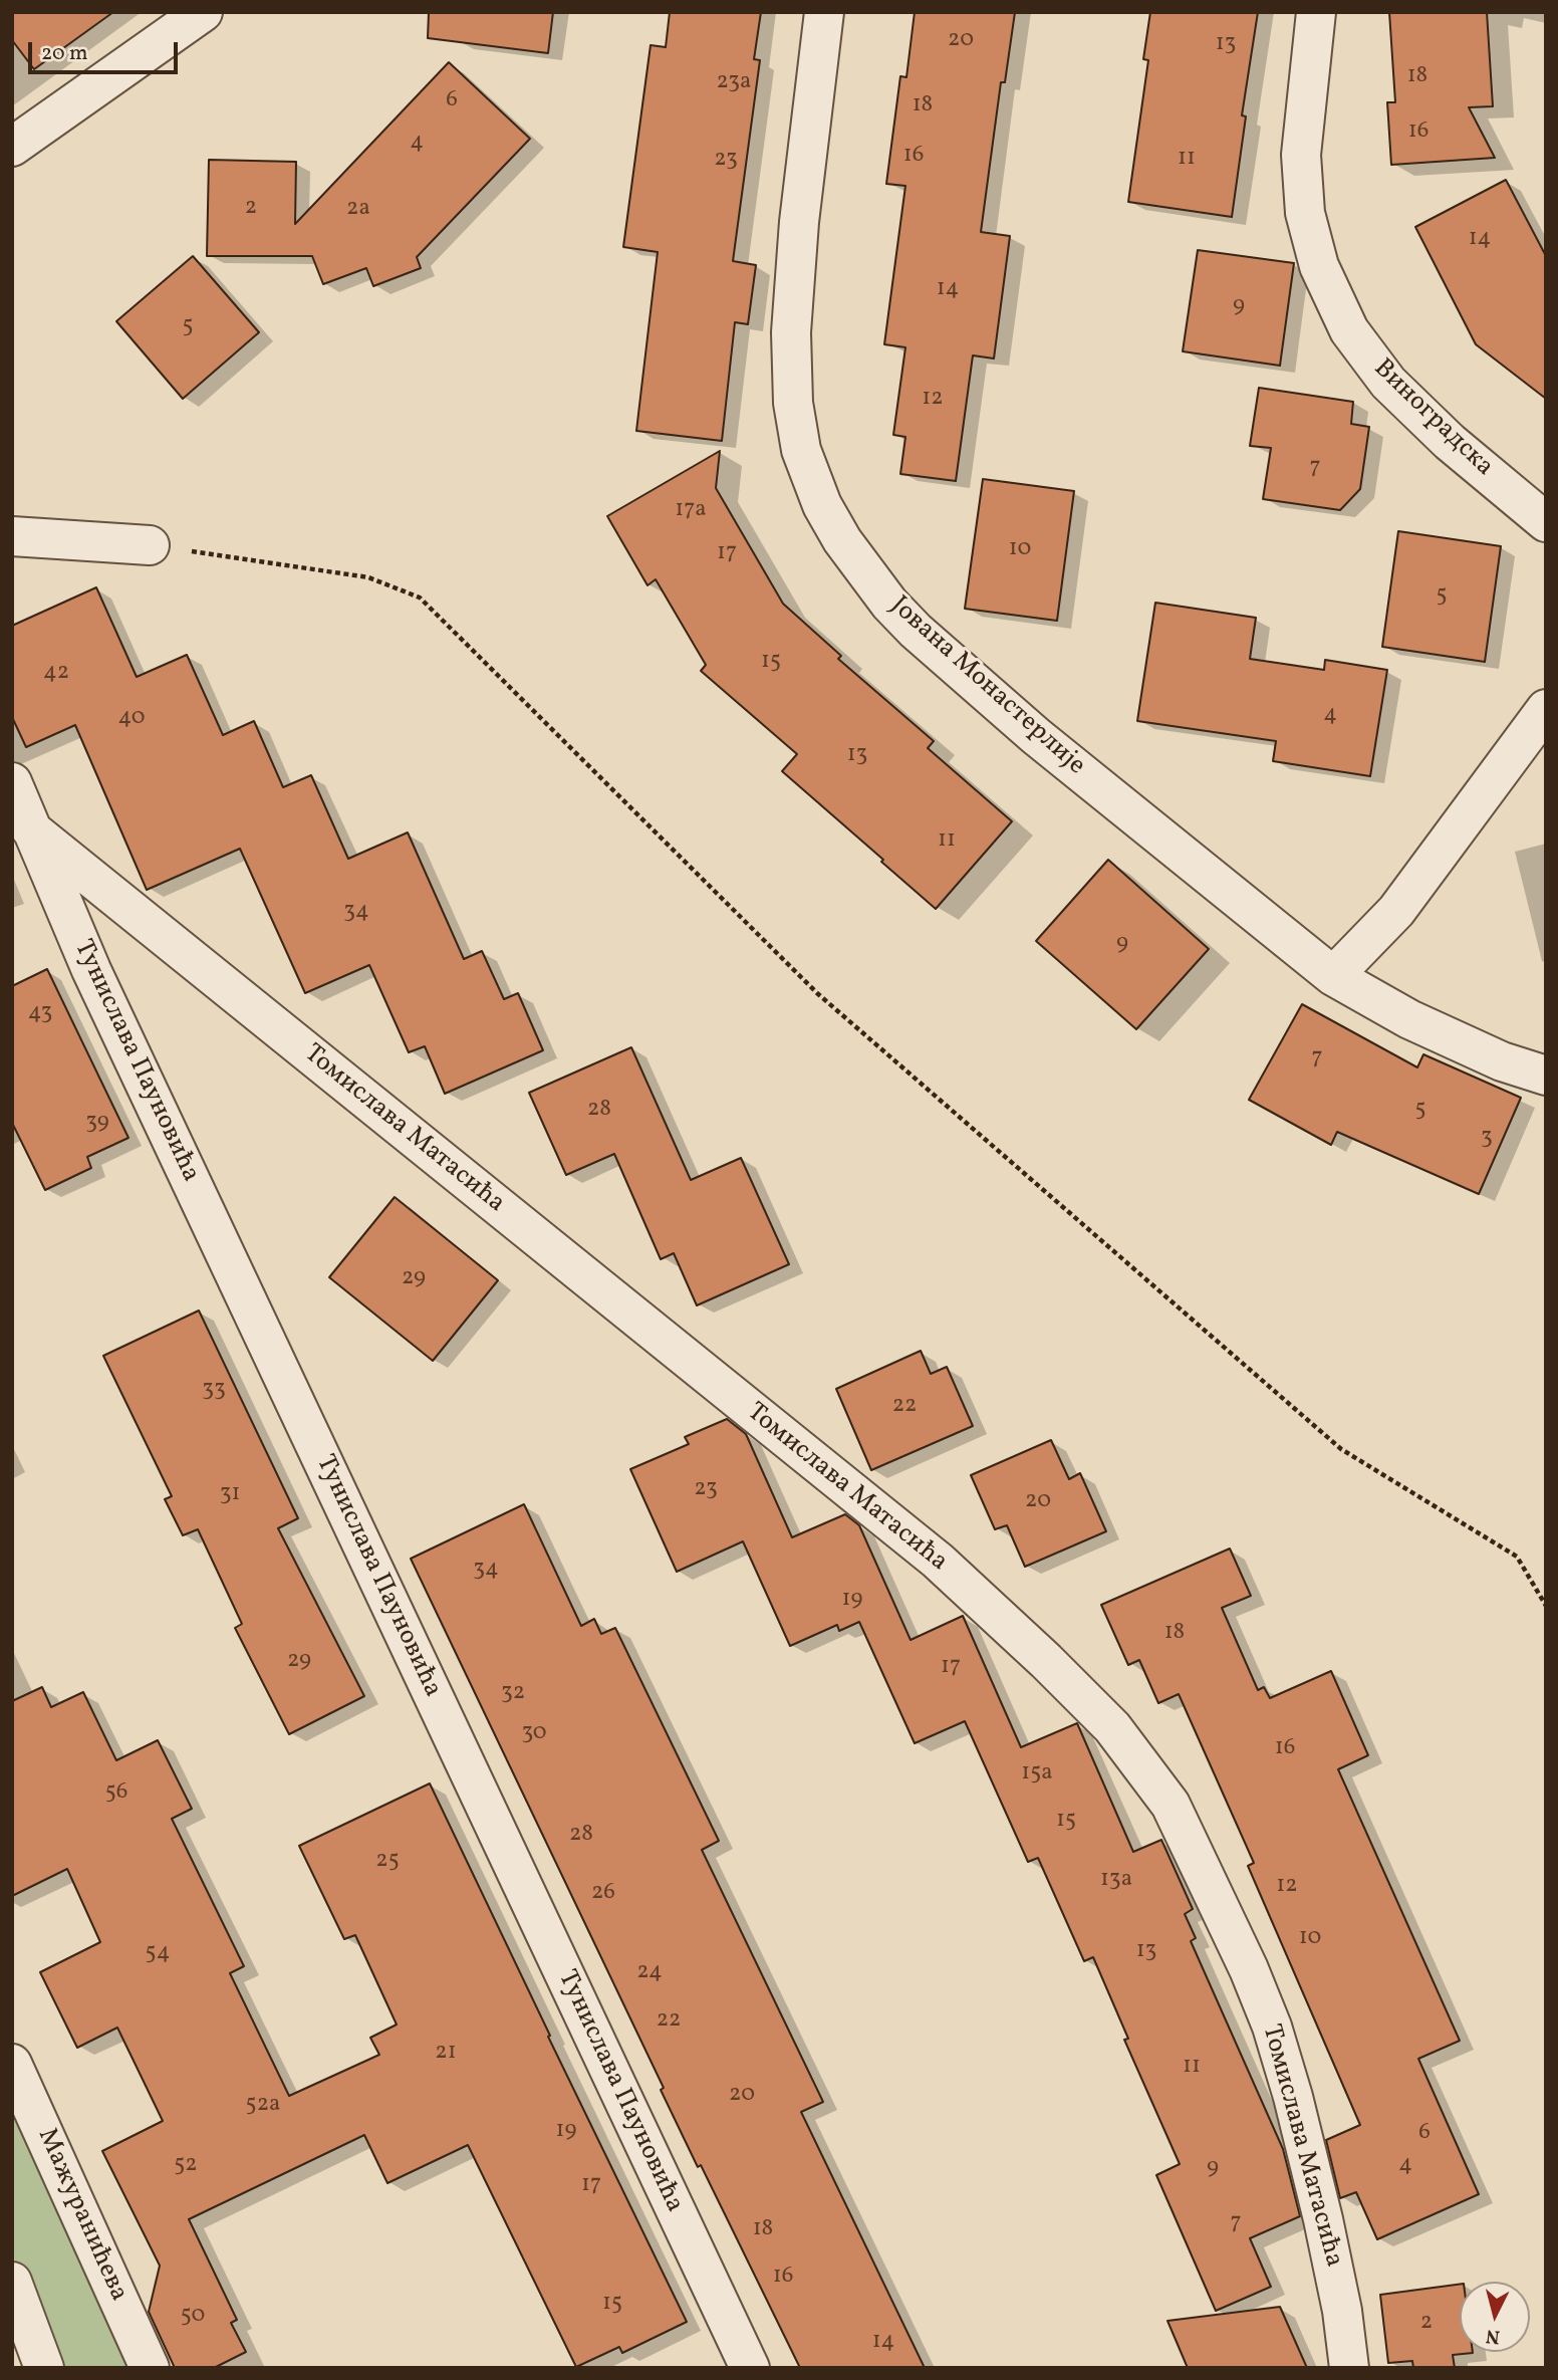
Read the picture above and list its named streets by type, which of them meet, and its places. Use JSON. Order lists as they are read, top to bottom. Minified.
{"streets":{"street":["Виноградска","Јована Монастерлије","Тунислава Пауновића","Томислава Матасића","Мажуранићева"]},"crossings":[["Тунислава Пауновића","Томислава Матасића"]],"house_numbers":["20","13","18","23a","6","18","16","4","16","11","23","2","2a","14","14","9","5","12","7","17a","10","17","5","15","42","4","40","13","11","34","9","43","7","28","5","39","3","29","33","22","23","31","20","34","19","18","29","17","32","30","16","15a","56","15","28","25","13a","12","26","10","13","54","24","22","21","11","20","52a","19","6","52","4","9","17","7","18","16","15","50","2","14"],"scale_bar":"20 m","north":"bottom"}
